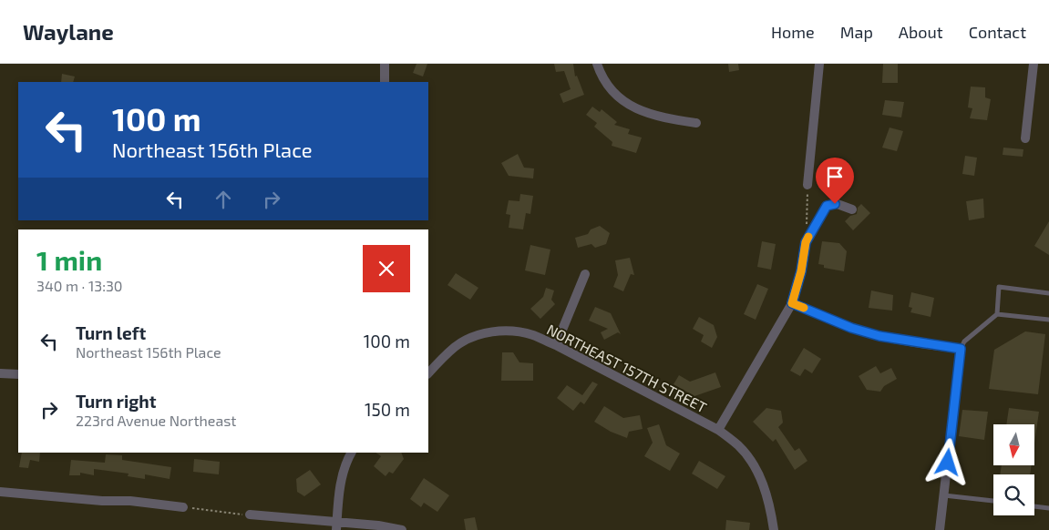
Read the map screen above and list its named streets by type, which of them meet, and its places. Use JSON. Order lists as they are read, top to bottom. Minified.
{"streets":{"street":["NORTHEAST 157TH STREET"]},"north":"bottom","page":{"header":"Waylane","nav":["Home","Map","About","Contact"],"turn":["100 m","Northeast 156th Place"],"heading":["1 min","340 m · 13:30"],"list":[{"name":"Turn left","note":"Northeast 156th Place","value":"100 m"},{"name":"Turn right","note":"223rd Avenue Northeast","value":"150 m"}]}}
